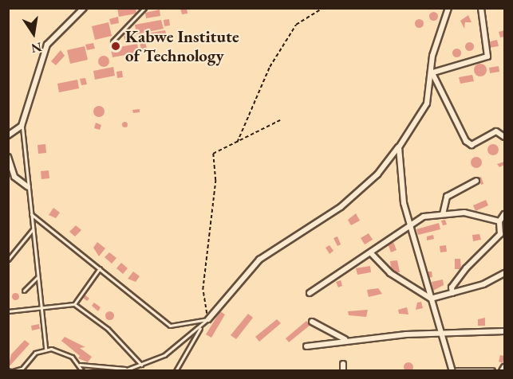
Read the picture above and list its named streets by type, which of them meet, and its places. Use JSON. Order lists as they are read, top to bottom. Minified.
{"places":["Kabwe Institute of Technology"],"north":"bottom"}
